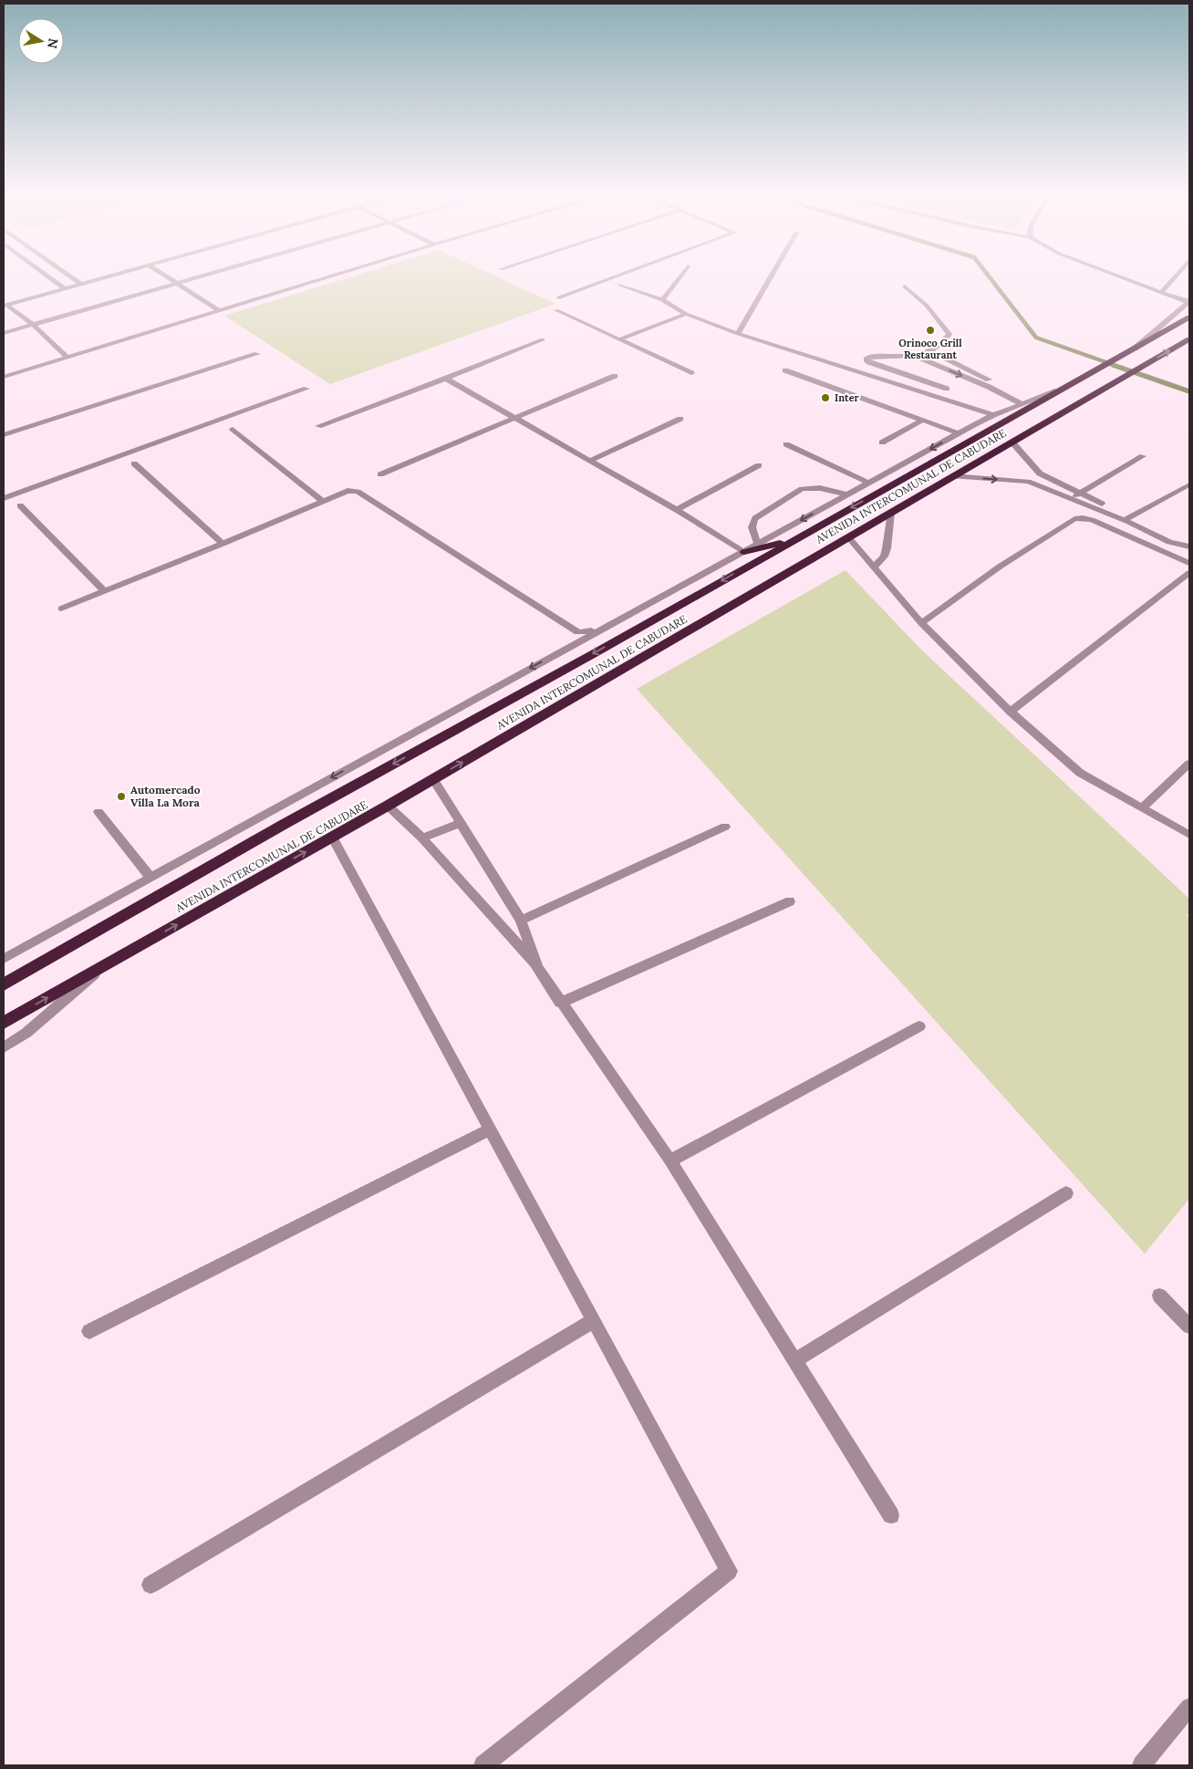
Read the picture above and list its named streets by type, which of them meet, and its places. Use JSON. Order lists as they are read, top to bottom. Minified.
{"streets":{"highway":["AVENIDA INTERCOMUNAL DE CABUDARE"]},"places":["Orinoco Grill Restaurant","Inter","Automercado Villa La Mora"],"north":"right"}
